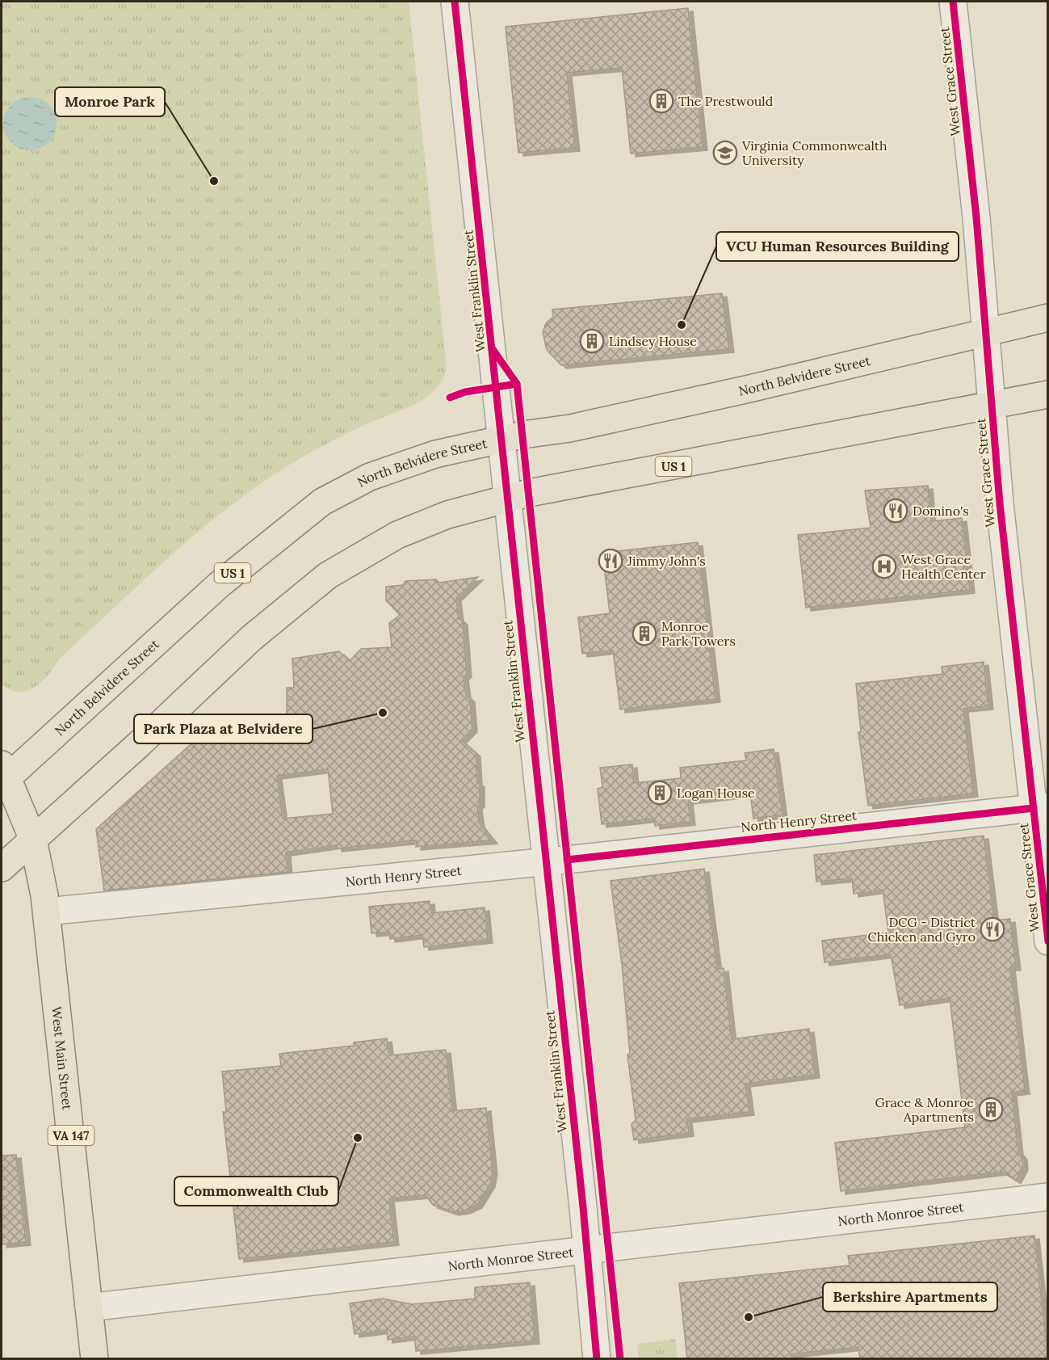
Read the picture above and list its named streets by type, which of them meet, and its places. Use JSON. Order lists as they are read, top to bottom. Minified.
{"streets":{"main road":["North Belvidere Street","US 1","West Main Street","VA 147"],"street":["West Grace Street","West Franklin Street","North Henry Street","North Monroe Street"]},"crossings":[["West Grace Street","North Belvidere Street"],["West Grace Street","US 1"],["West Grace Street","North Henry Street"],["West Franklin Street","North Belvidere Street"],["West Franklin Street","US 1"],["West Franklin Street","North Henry Street"],["West Franklin Street","North Monroe Street"],["North Belvidere Street","West Main Street"],["US 1","West Main Street"],["North Henry Street","West Main Street"],["West Main Street","North Monroe Street"]],"places":{"building":["The Prestwould","Lindsey House","Monroe Park Towers","Logan House","Grace & Monroe Apartments"],"school or university":["Virginia Commonwealth University"],"other":["Monroe Park","VCU Human Resources Building","Park Plaza at Belvidere","Commonwealth Club","Berkshire Apartments"],"restaurant":["Domino's","Jimmy John's","DCG - District Chicken and Gyro"],"hospital":["West Grace Health Center"]}}
